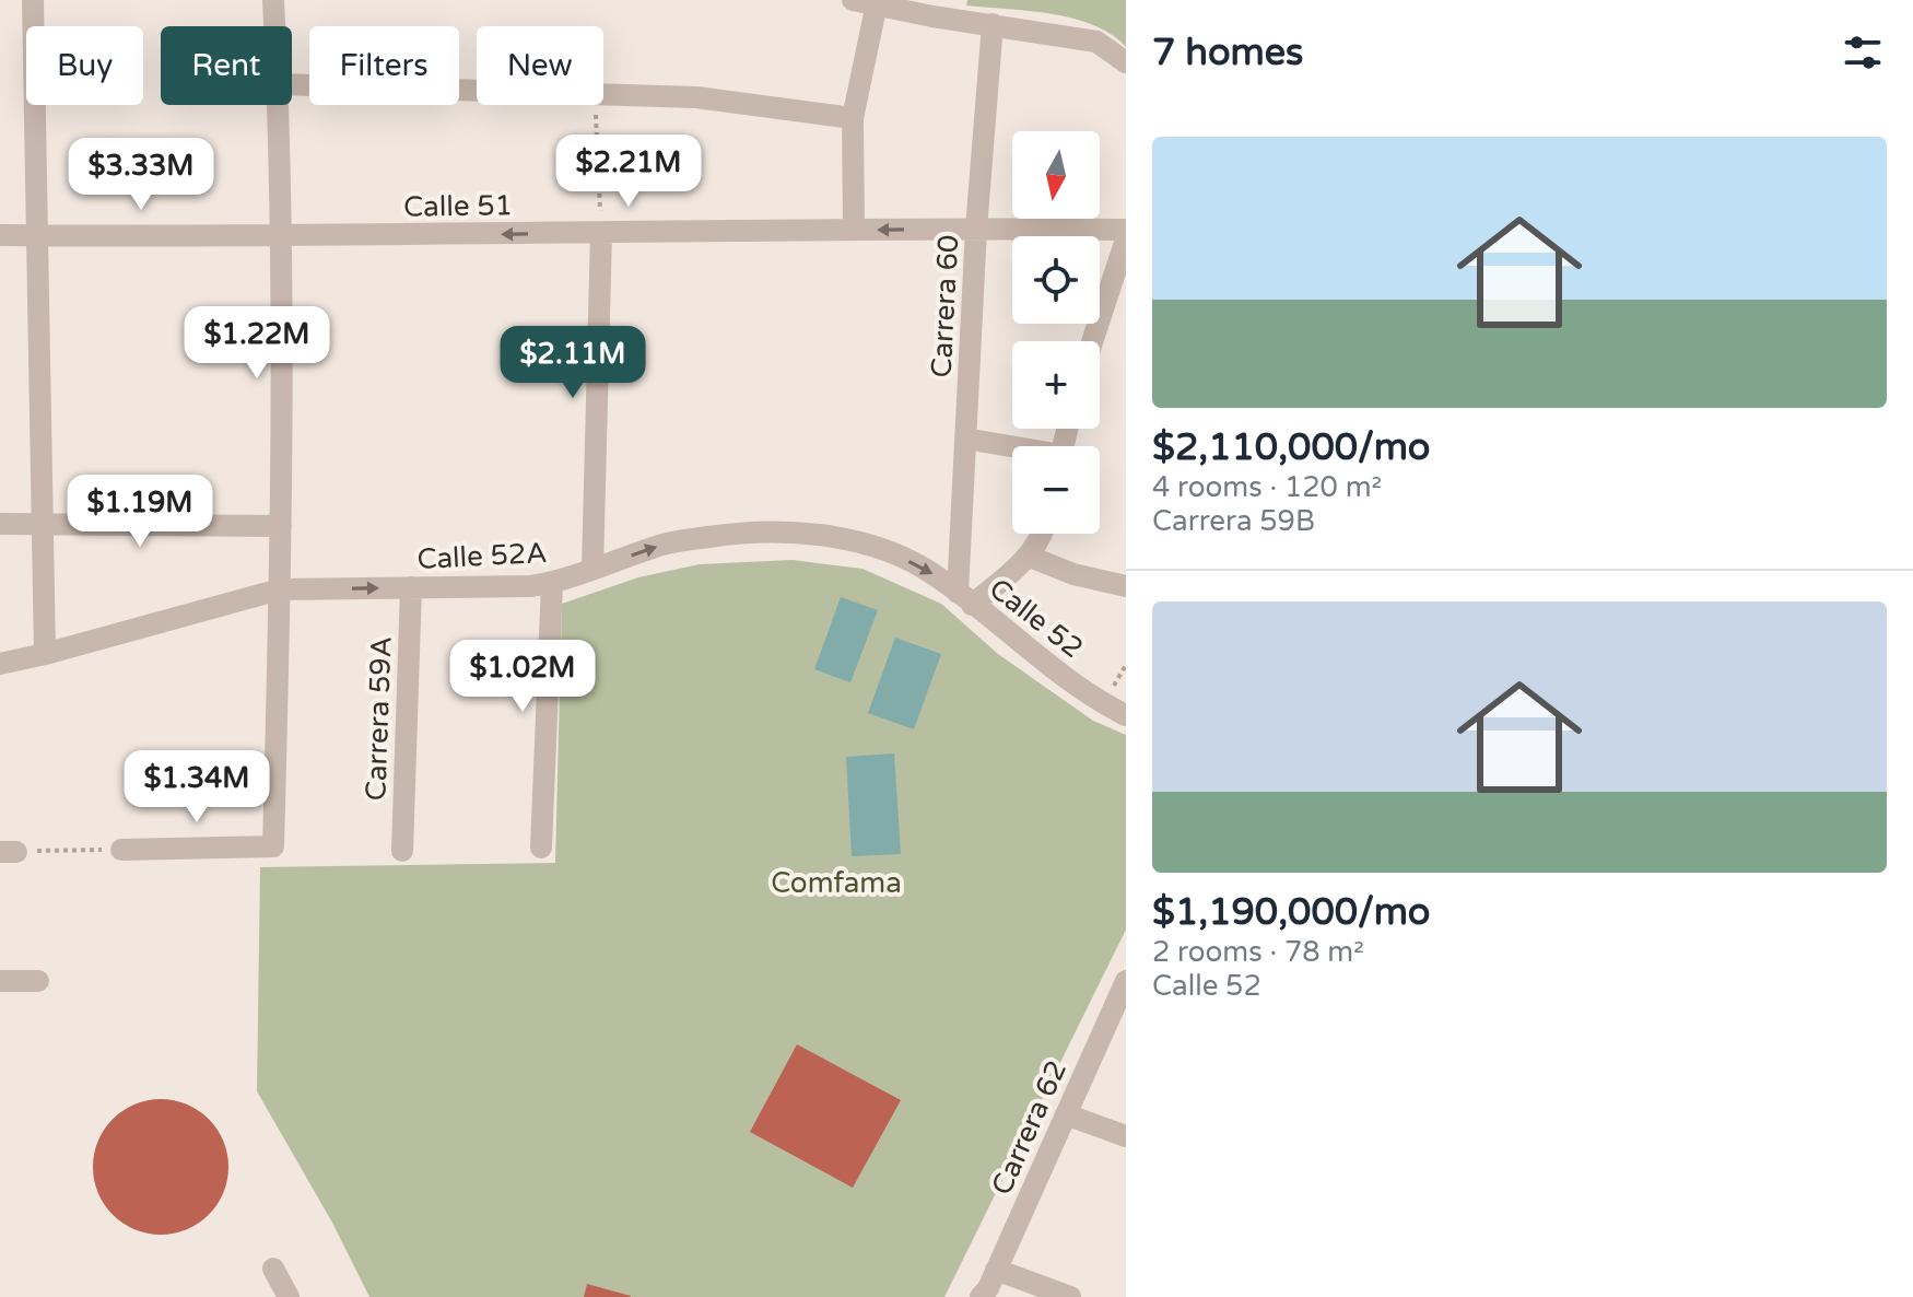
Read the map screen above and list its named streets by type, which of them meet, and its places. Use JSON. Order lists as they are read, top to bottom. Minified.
{"streets":{"street":["Calle 51","Carrera 60","Calle 52A","Calle 52","Carrera 59A","Carrera 62"]},"crossings":[["Calle 51","Carrera 60"],["Carrera 60","Calle 52A"],["Carrera 60","Calle 52"],["Calle 52A","Calle 52"],["Calle 52A","Carrera 59A"]],"one_way":["Calle 52A"],"parks":["Comfama"],"north":"bottom","page":{"heading":"7 homes","chip":["Buy","Rent","Filters","New"],"list":[{"name":"$2,110,000/mo","note":"4 rooms · 120 m² · Carrera 59B"},{"name":"$1,190,000/mo","note":"2 rooms · 78 m² · Calle 52"}],"map_buttons":["+","−"],"price":["$2.21M","$3.33M","$1.22M","$2.11M","$1.19M","$1.02M","$1.34M"]}}
